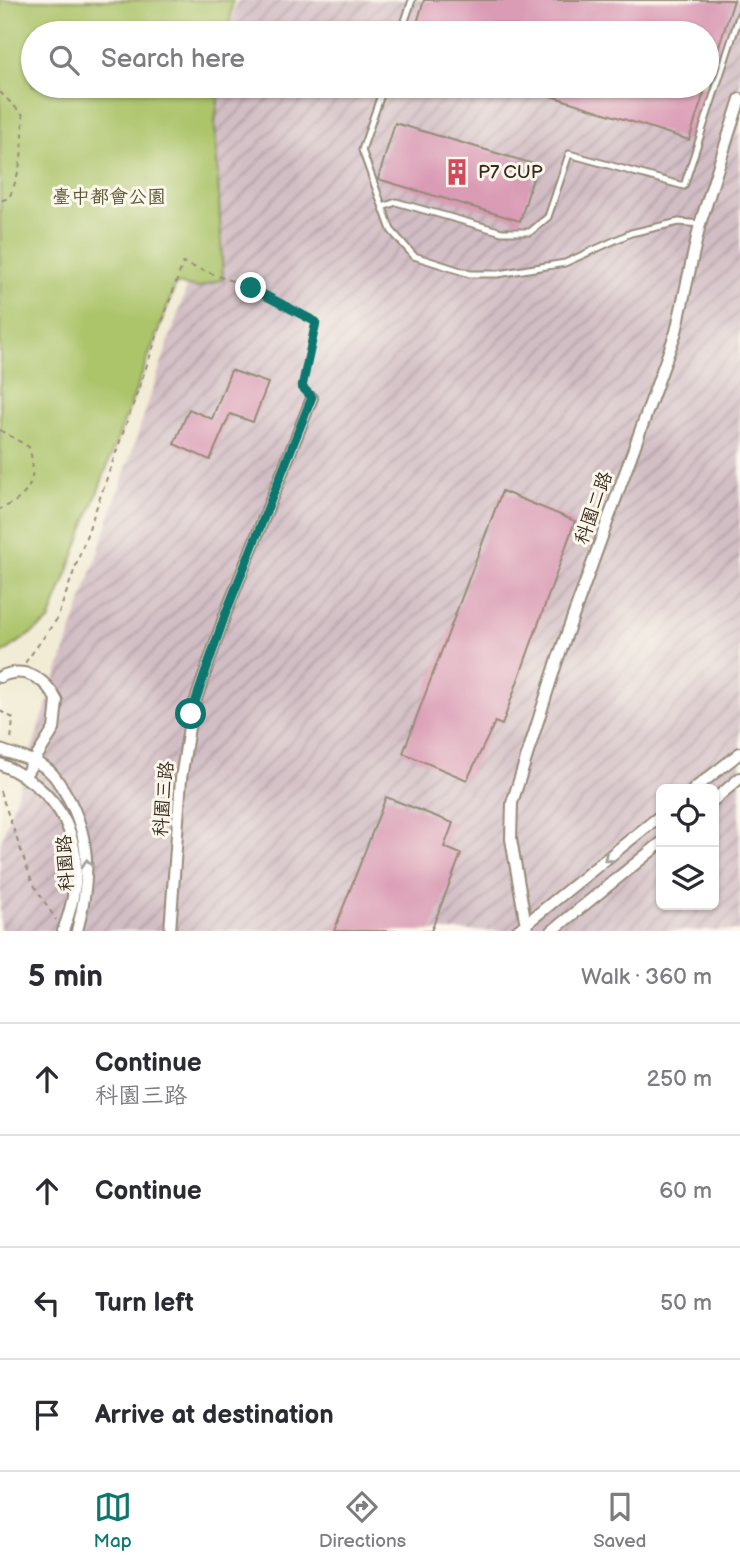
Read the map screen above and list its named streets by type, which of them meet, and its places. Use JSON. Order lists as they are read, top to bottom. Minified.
{"streets":{"street":["科園二路","科園三路","科園路"]},"one_way":["科園路"],"parks":["臺中都會公園"],"places":{"building":["P7 CUP"]},"page":{"search":"Search here","heading":["5 min","Walk · 360 m"],"list":[["Continue","科園三路","250 m"],["Continue","60 m"],["Turn left","50 m"],"Arrive at destination"],"nav":["Map","Directions","Saved"]}}
